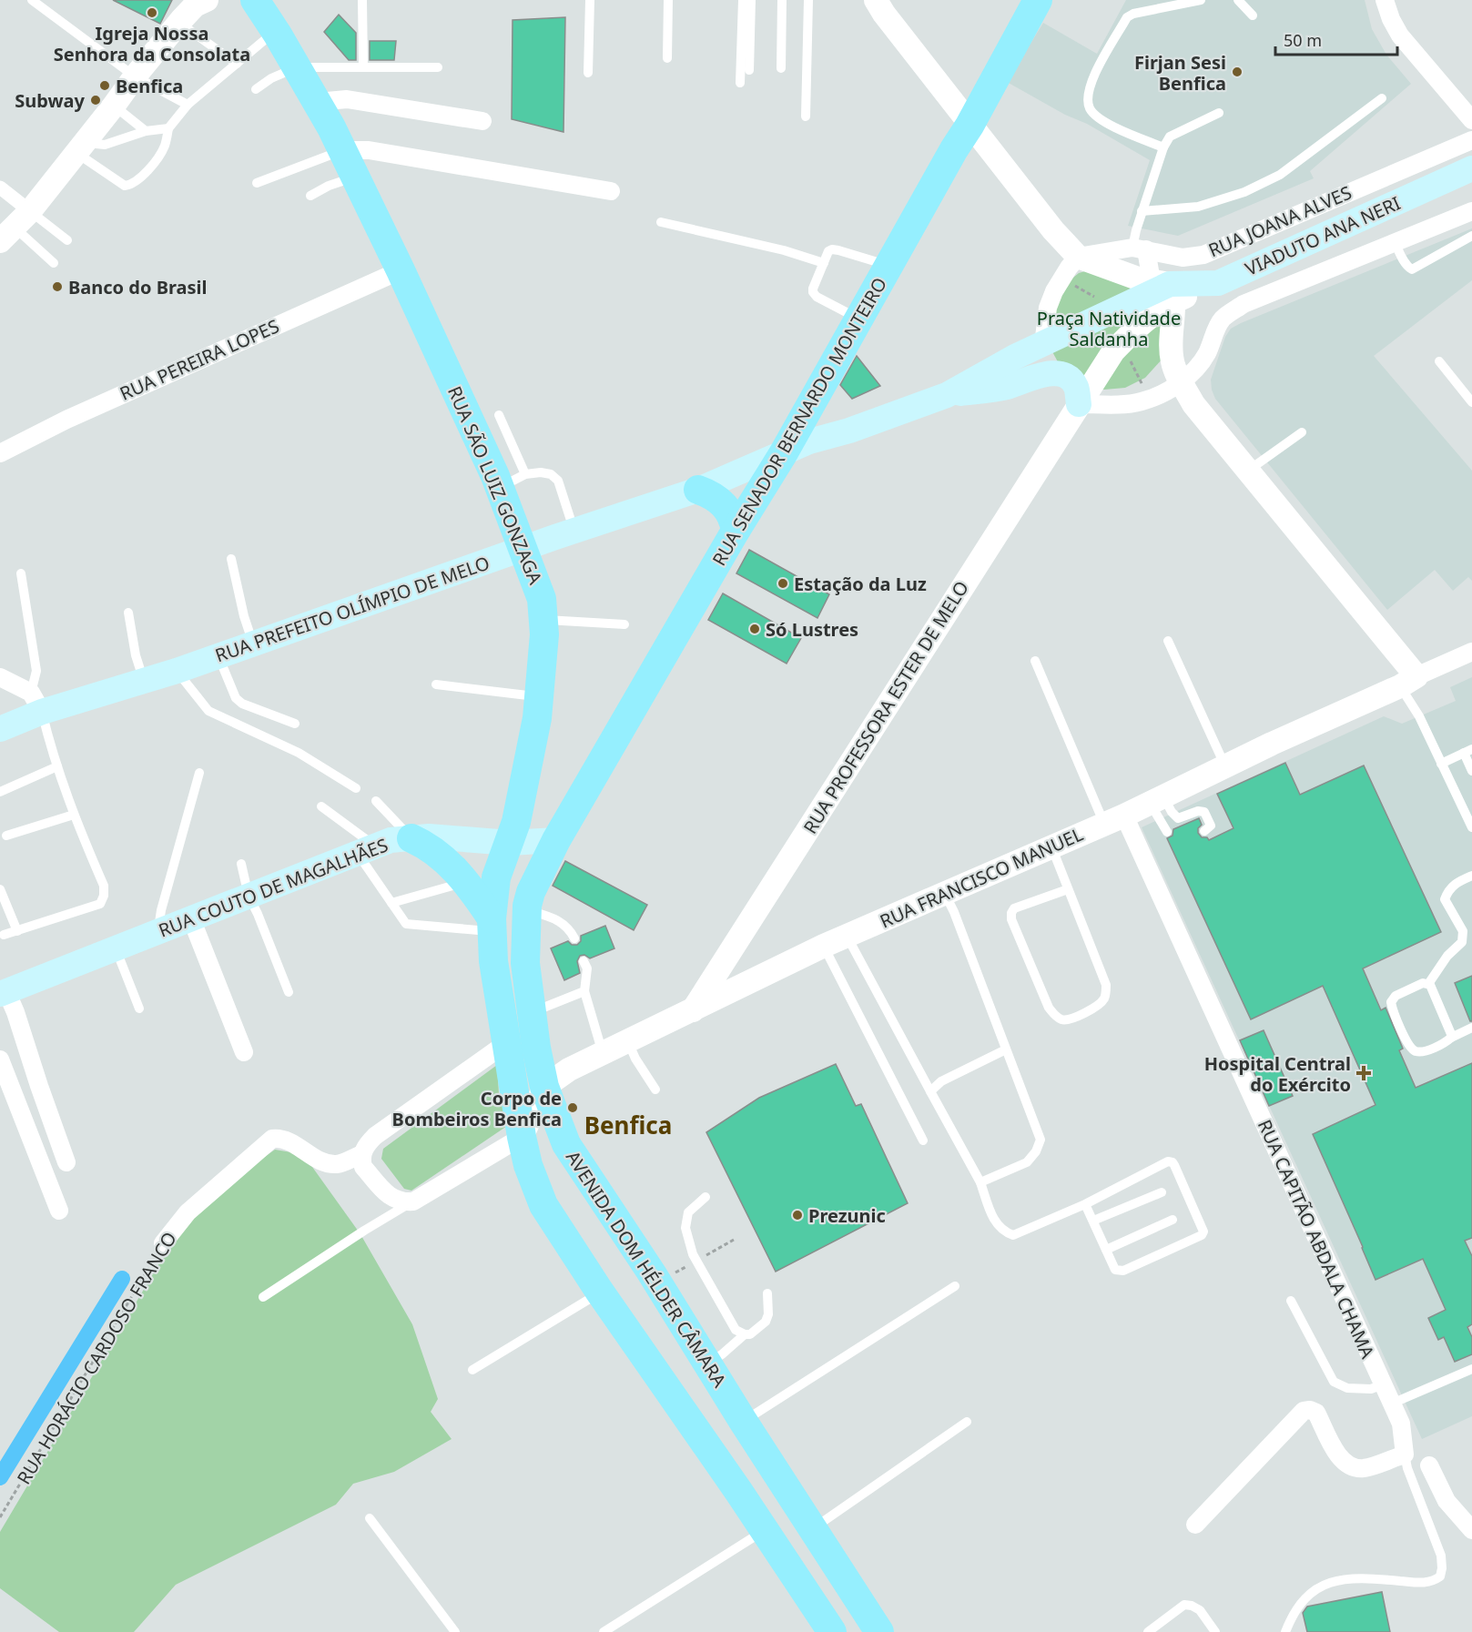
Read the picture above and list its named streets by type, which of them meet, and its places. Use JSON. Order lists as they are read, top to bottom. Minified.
{"streets":{"main road":["VIADUTO ANA NERI","RUA SENADOR BERNARDO MONTEIRO","RUA SÃO LUIZ GONZAGA","RUA PREFEITO OLÍMPIO DE MELO","RUA COUTO DE MAGALHÃES","AVENIDA DOM HÉLDER CÂMARA"],"street":["RUA JOANA ALVES","RUA PEREIRA LOPES","RUA PROFESSORA ESTER DE MELO","RUA FRANCISCO MANUEL","RUA CAPITÃO ABDALA CHAMA","RUA HORÁCIO CARDOSO FRANCO"]},"crossings":[["VIADUTO ANA NERI","RUA PREFEITO OLÍMPIO DE MELO"],["RUA PEREIRA LOPES","RUA SÃO LUIZ GONZAGA"],["RUA SENADOR BERNARDO MONTEIRO","RUA PREFEITO OLÍMPIO DE MELO"],["RUA SENADOR BERNARDO MONTEIRO","RUA COUTO DE MAGALHÃES"],["RUA SENADOR BERNARDO MONTEIRO","AVENIDA DOM HÉLDER CÂMARA"],["RUA SÃO LUIZ GONZAGA","RUA PREFEITO OLÍMPIO DE MELO"],["RUA SÃO LUIZ GONZAGA","RUA COUTO DE MAGALHÃES"],["RUA PROFESSORA ESTER DE MELO","RUA FRANCISCO MANUEL"],["RUA FRANCISCO MANUEL","RUA CAPITÃO ABDALA CHAMA"],["RUA FRANCISCO MANUEL","AVENIDA DOM HÉLDER CÂMARA"],["RUA COUTO DE MAGALHÃES","AVENIDA DOM HÉLDER CÂMARA"]],"districts":["Benfica"],"parks":["Praça Natividade Saldanha"],"places":{"other":["Igreja Nossa Senhora da Consolata","Firjan Sesi Benfica","Benfica","Subway","Banco do Brasil","Estação da Luz","Só Lustres","Corpo de Bombeiros Benfica","Prezunic"],"health":["Hospital Central do Exército"]},"scale_bar":"50 m"}
